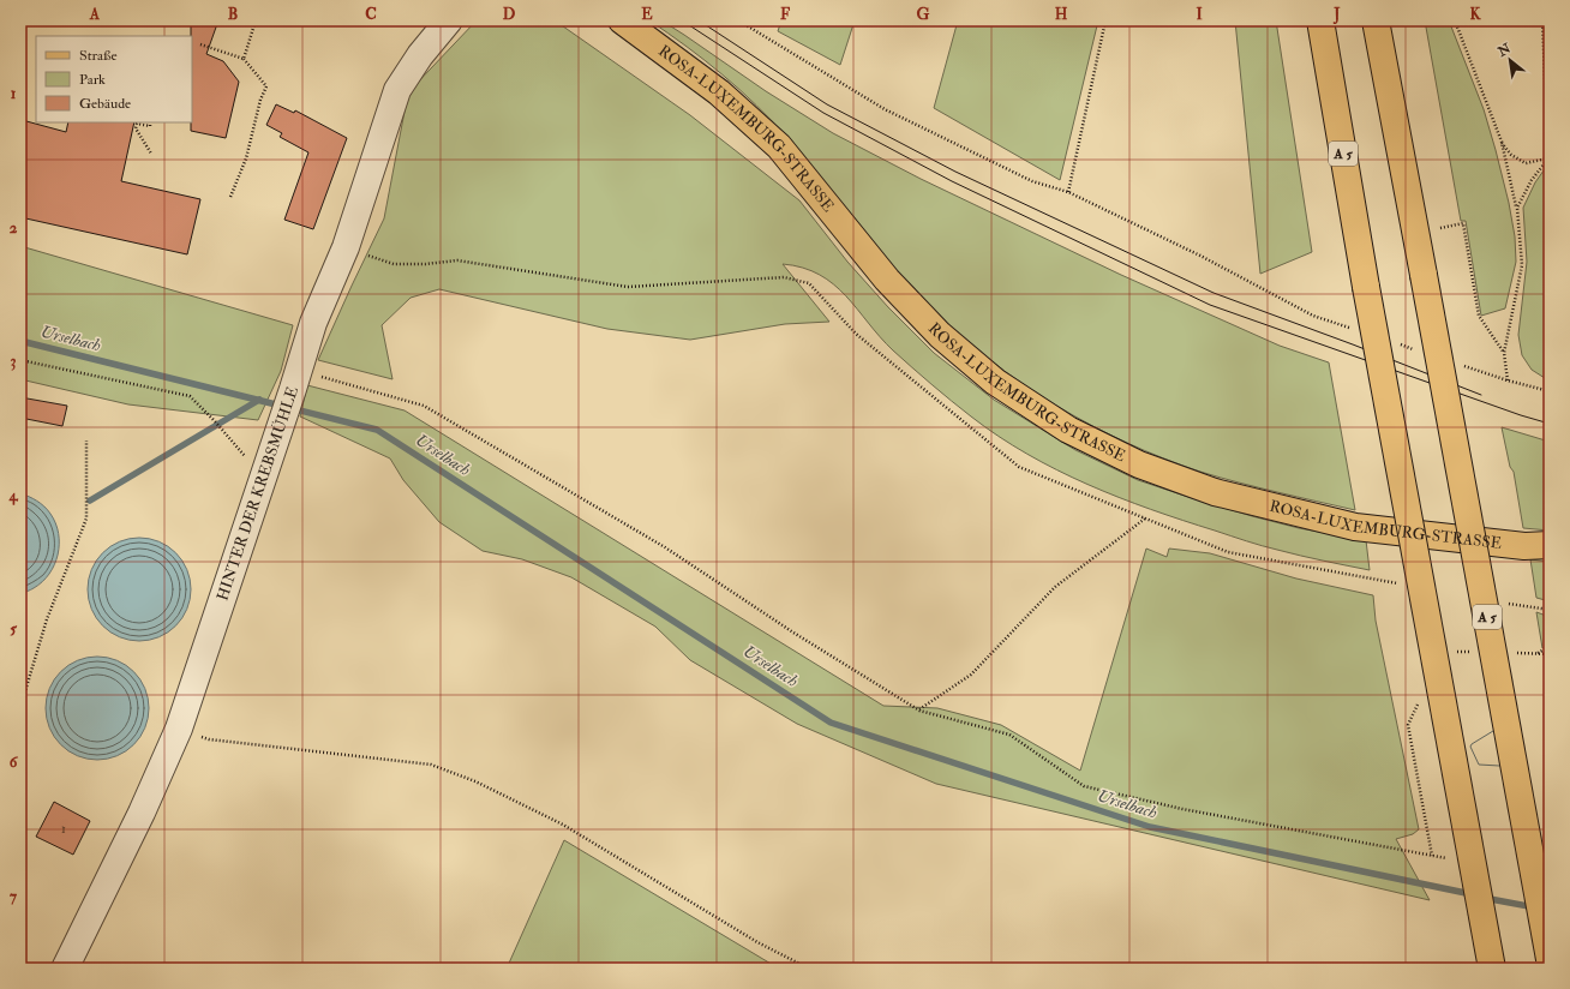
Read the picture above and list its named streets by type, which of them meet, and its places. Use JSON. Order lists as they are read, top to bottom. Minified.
{"streets":{"main road":["ROSA-LUXEMBURG-STRASSE","A 5"],"street":["HINTER DER KREBSMÜHLE"]},"water":["Urselbach"],"house_numbers":["1"],"legend":["Straße","Park","Gebäude"],"north":"top left","grid":{"columns":["A","B","C","D","E","F","G","H","I","J","K"],"rows":["1","2","3","4","5","6","7"]}}
